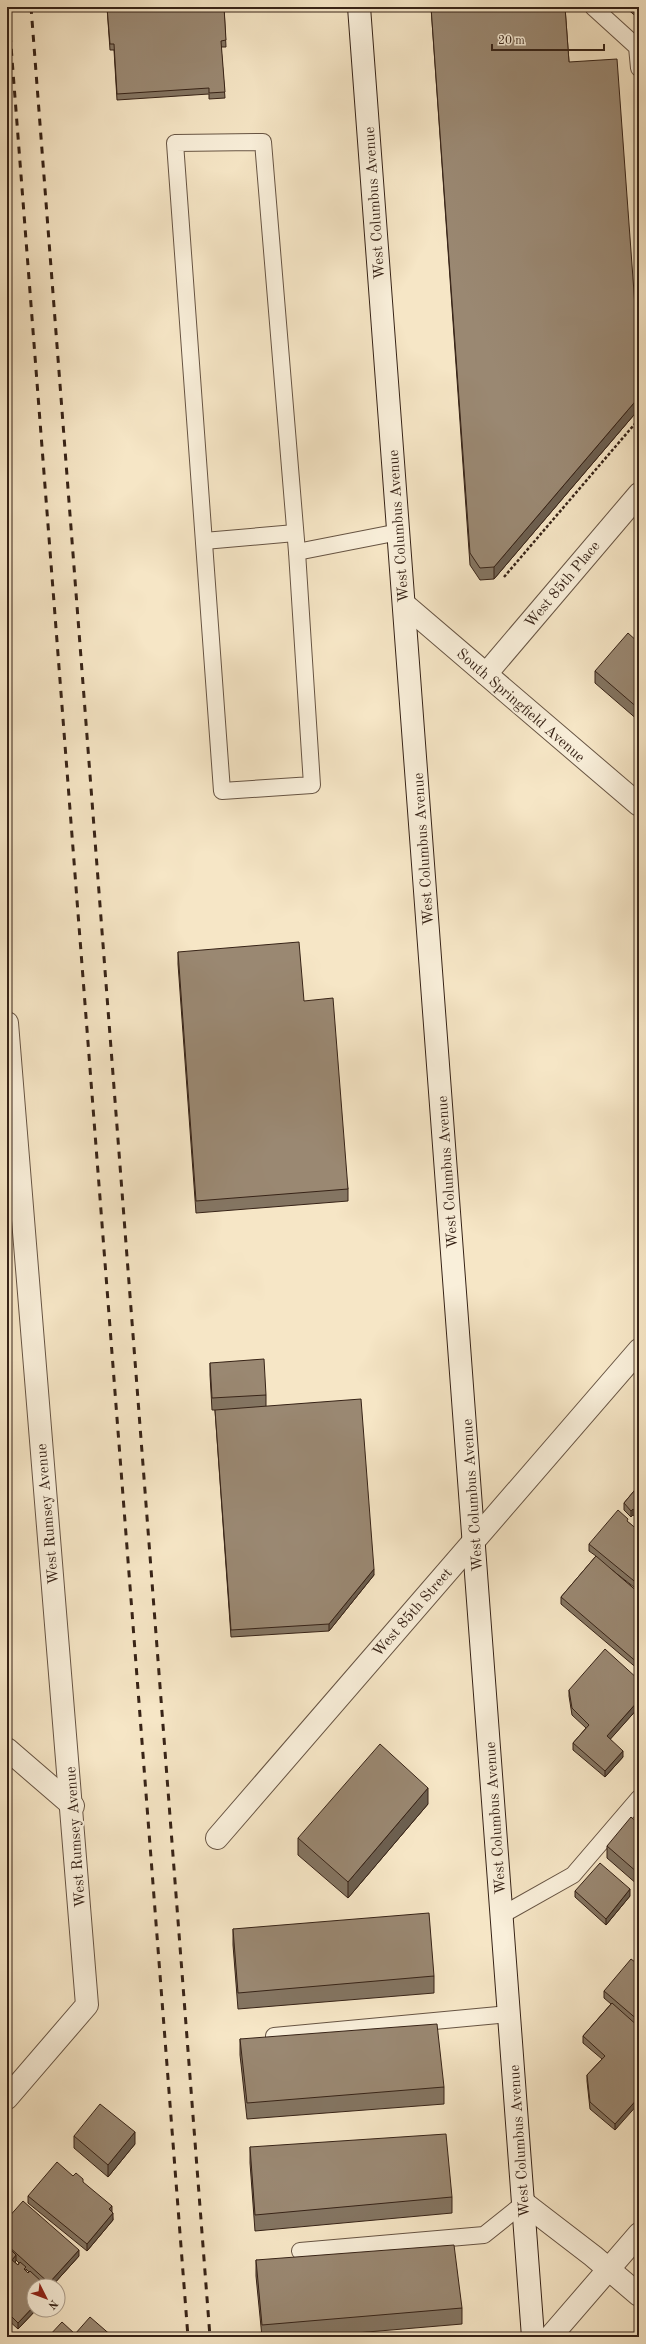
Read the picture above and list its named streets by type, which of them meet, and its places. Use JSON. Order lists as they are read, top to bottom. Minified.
{"streets":{"street":["West Columbus Avenue","West 85th Place","South Springfield Avenue","West Rumsey Avenue","West 85th Street"]},"crossings":[["West Columbus Avenue","South Springfield Avenue"],["West Columbus Avenue","West 85th Street"],["West 85th Place","South Springfield Avenue"]],"scale_bar":"20 m","north":"bottom right"}
